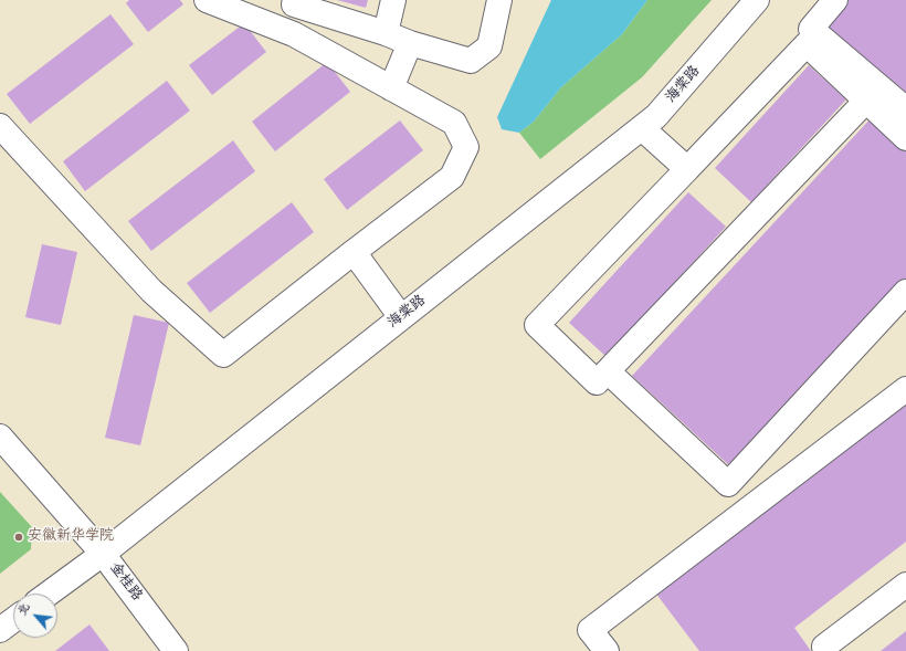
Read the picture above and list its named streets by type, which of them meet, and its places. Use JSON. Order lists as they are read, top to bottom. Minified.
{"streets":{"street":["海棠路","金桂路"]},"crossings":[["海棠路","金桂路"]],"places":["安徽新华学院"],"north":"top left"}
